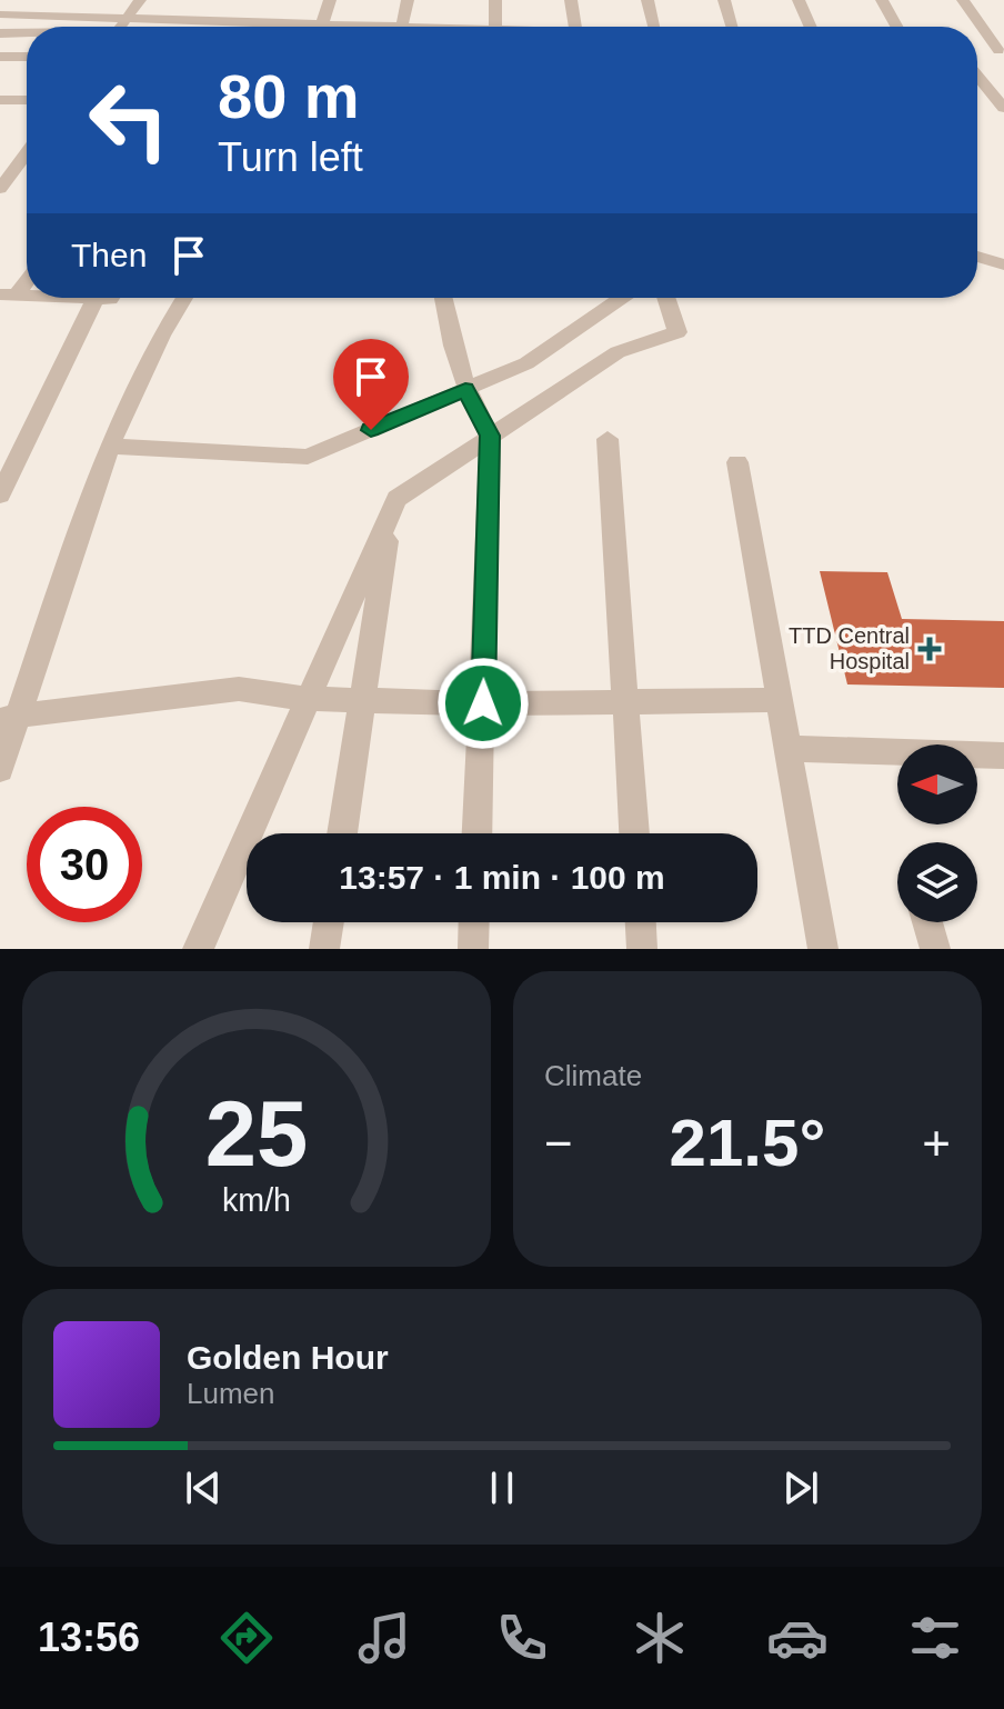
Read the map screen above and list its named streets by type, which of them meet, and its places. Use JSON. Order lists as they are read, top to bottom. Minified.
{"places":{"health":["TTD Central Hospital"]},"north":"left","page":{"turn":["80 m","Turn left"],"then":"Then","limit":"30","trip":"13:57 · 1 min · 100 m","tile":"Climate","heat":["−","21.5°","+"],"song":["Golden Hour","Lumen"],"tabs":"13:56","gauge":["25","km/h"]}}
